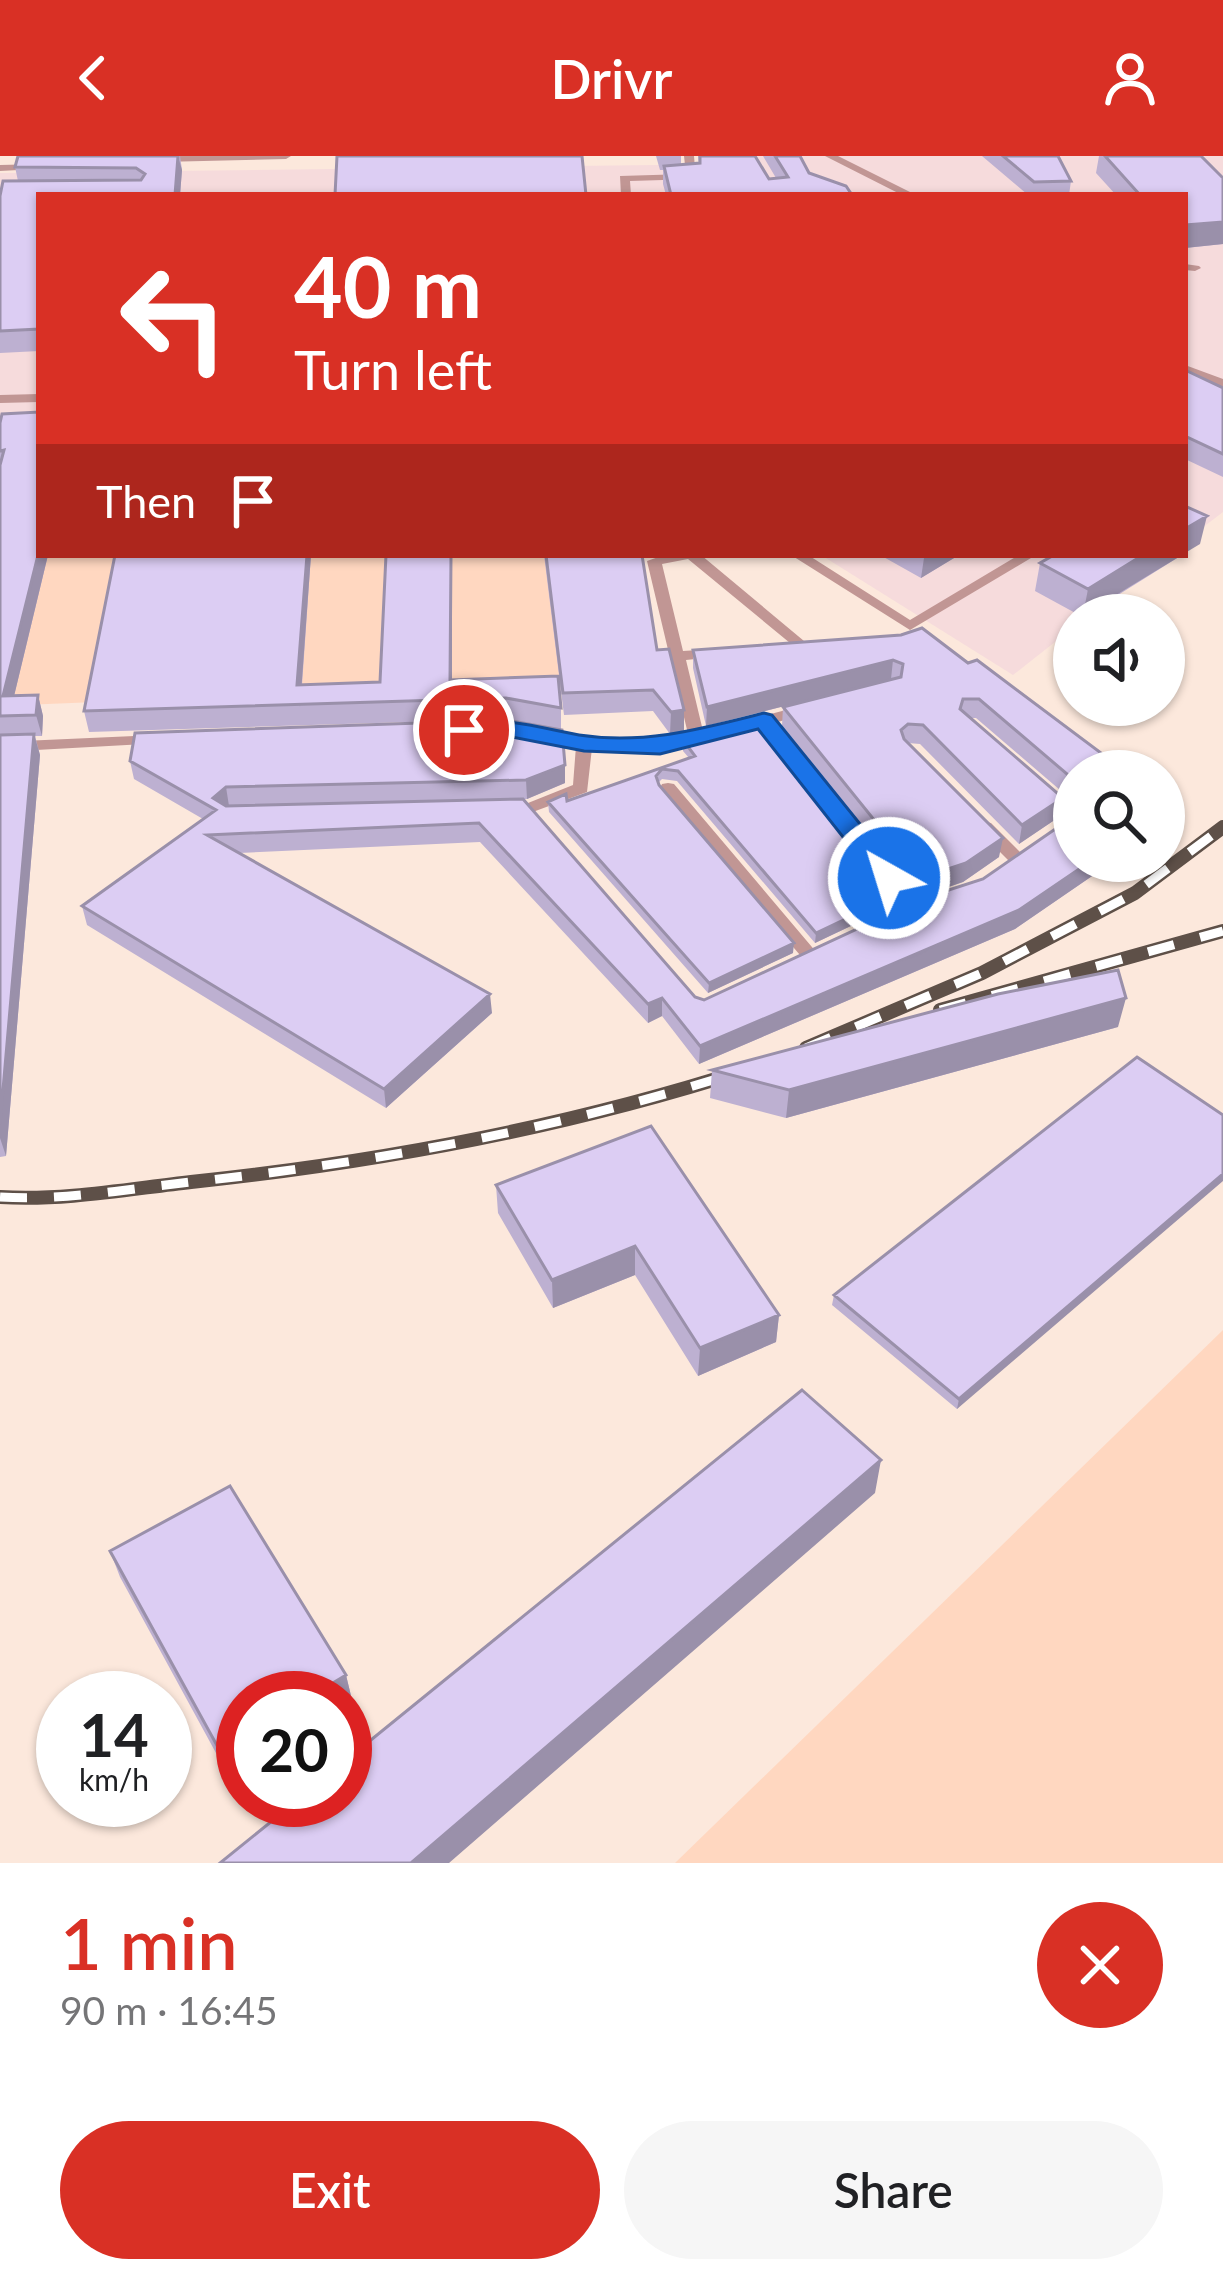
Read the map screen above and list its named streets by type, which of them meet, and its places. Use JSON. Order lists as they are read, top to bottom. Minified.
{"page":{"header":"Drivr","turn":["40 m","Turn left"],"then":"Then","speed":"14 km/h","limit":"20","heading":["1 min","90 m · 16:45"],"buttons":["Exit","Share"]}}
